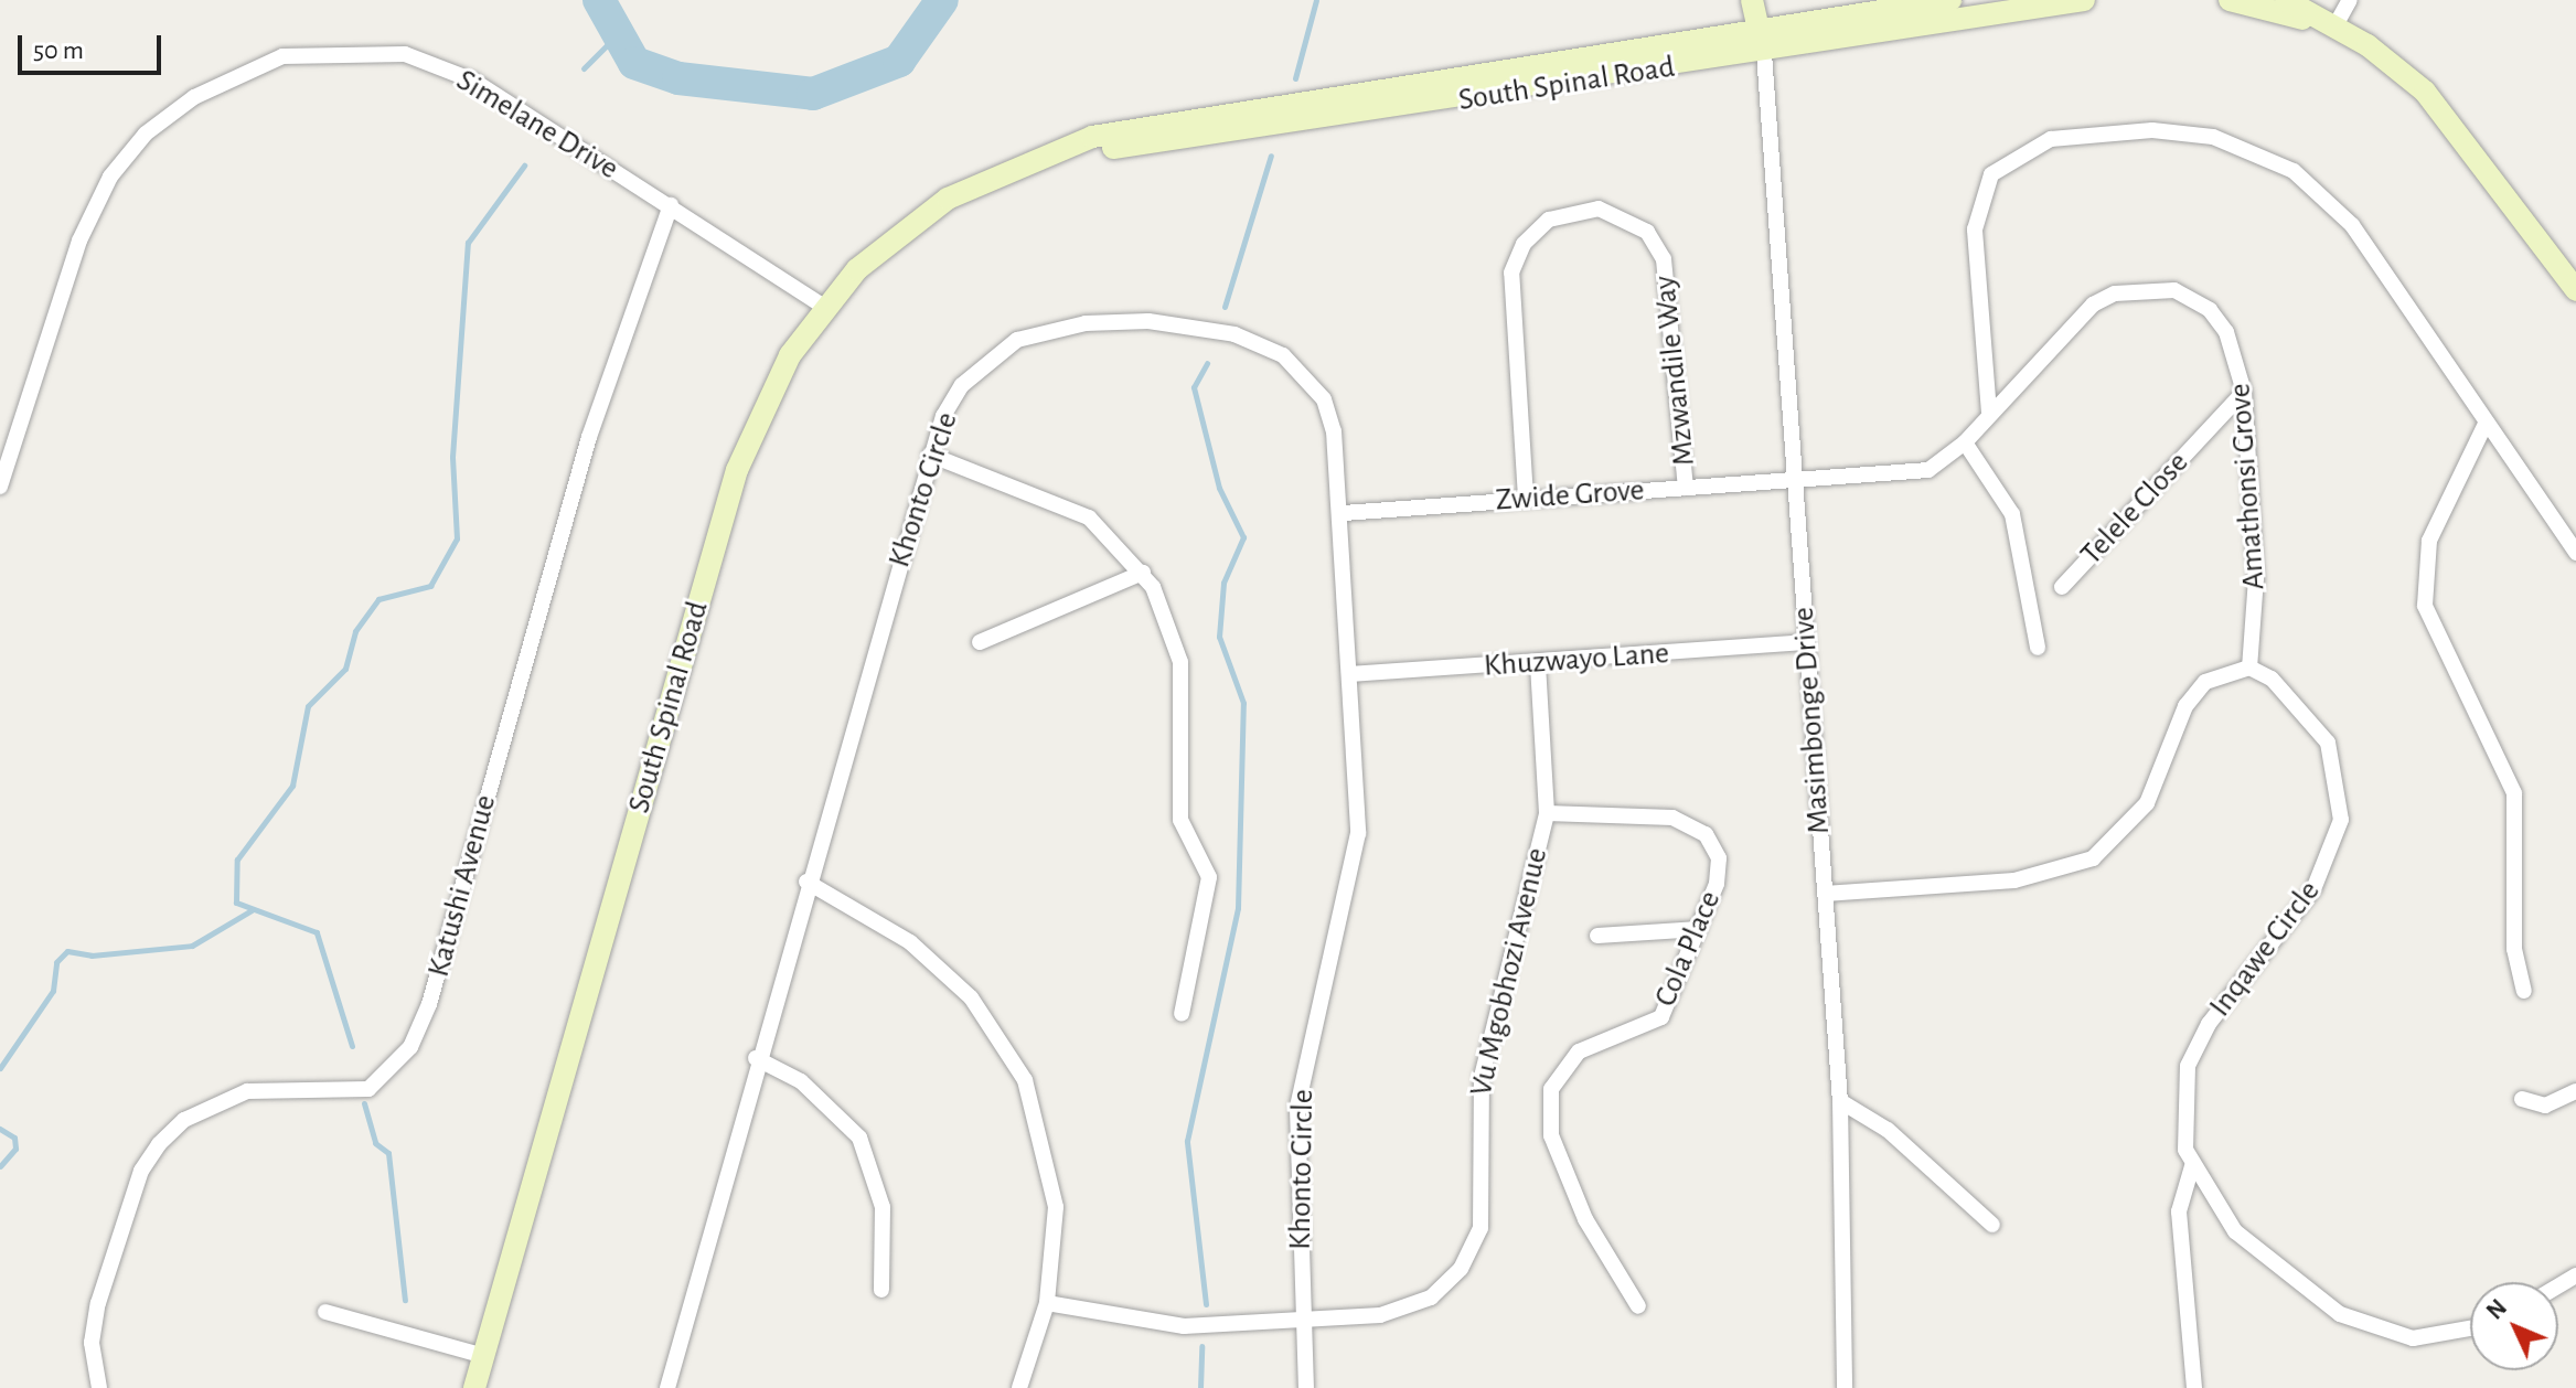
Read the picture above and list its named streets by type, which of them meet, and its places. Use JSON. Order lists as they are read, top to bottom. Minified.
{"streets":{"street":["South Spinal Road","Simelane Drive","Mzwandile Way","Amathonsi Grove","Khonto Circle","Zwide Grove","Telele Close","Khuzwayo Lane","Masimbonge Drive","Katushi Avenue","Cola Place","Inqawe Circle","Vu Mgobhozi Avenue"]},"crossings":[["South Spinal Road","Simelane Drive"],["South Spinal Road","Masimbonge Drive"],["Simelane Drive","Katushi Avenue"],["Mzwandile Way","Zwide Grove"],["Amathonsi Grove","Zwide Grove"],["Amathonsi Grove","Telele Close"],["Amathonsi Grove","Masimbonge Drive"],["Amathonsi Grove","Inqawe Circle"],["Khonto Circle","Zwide Grove"],["Khonto Circle","Khuzwayo Lane"],["Khonto Circle","Vu Mgobhozi Avenue"],["Zwide Grove","Masimbonge Drive"],["Khuzwayo Lane","Masimbonge Drive"],["Khuzwayo Lane","Vu Mgobhozi Avenue"],["Cola Place","Vu Mgobhozi Avenue"]],"scale_bar":"50 m","north":"top left"}
